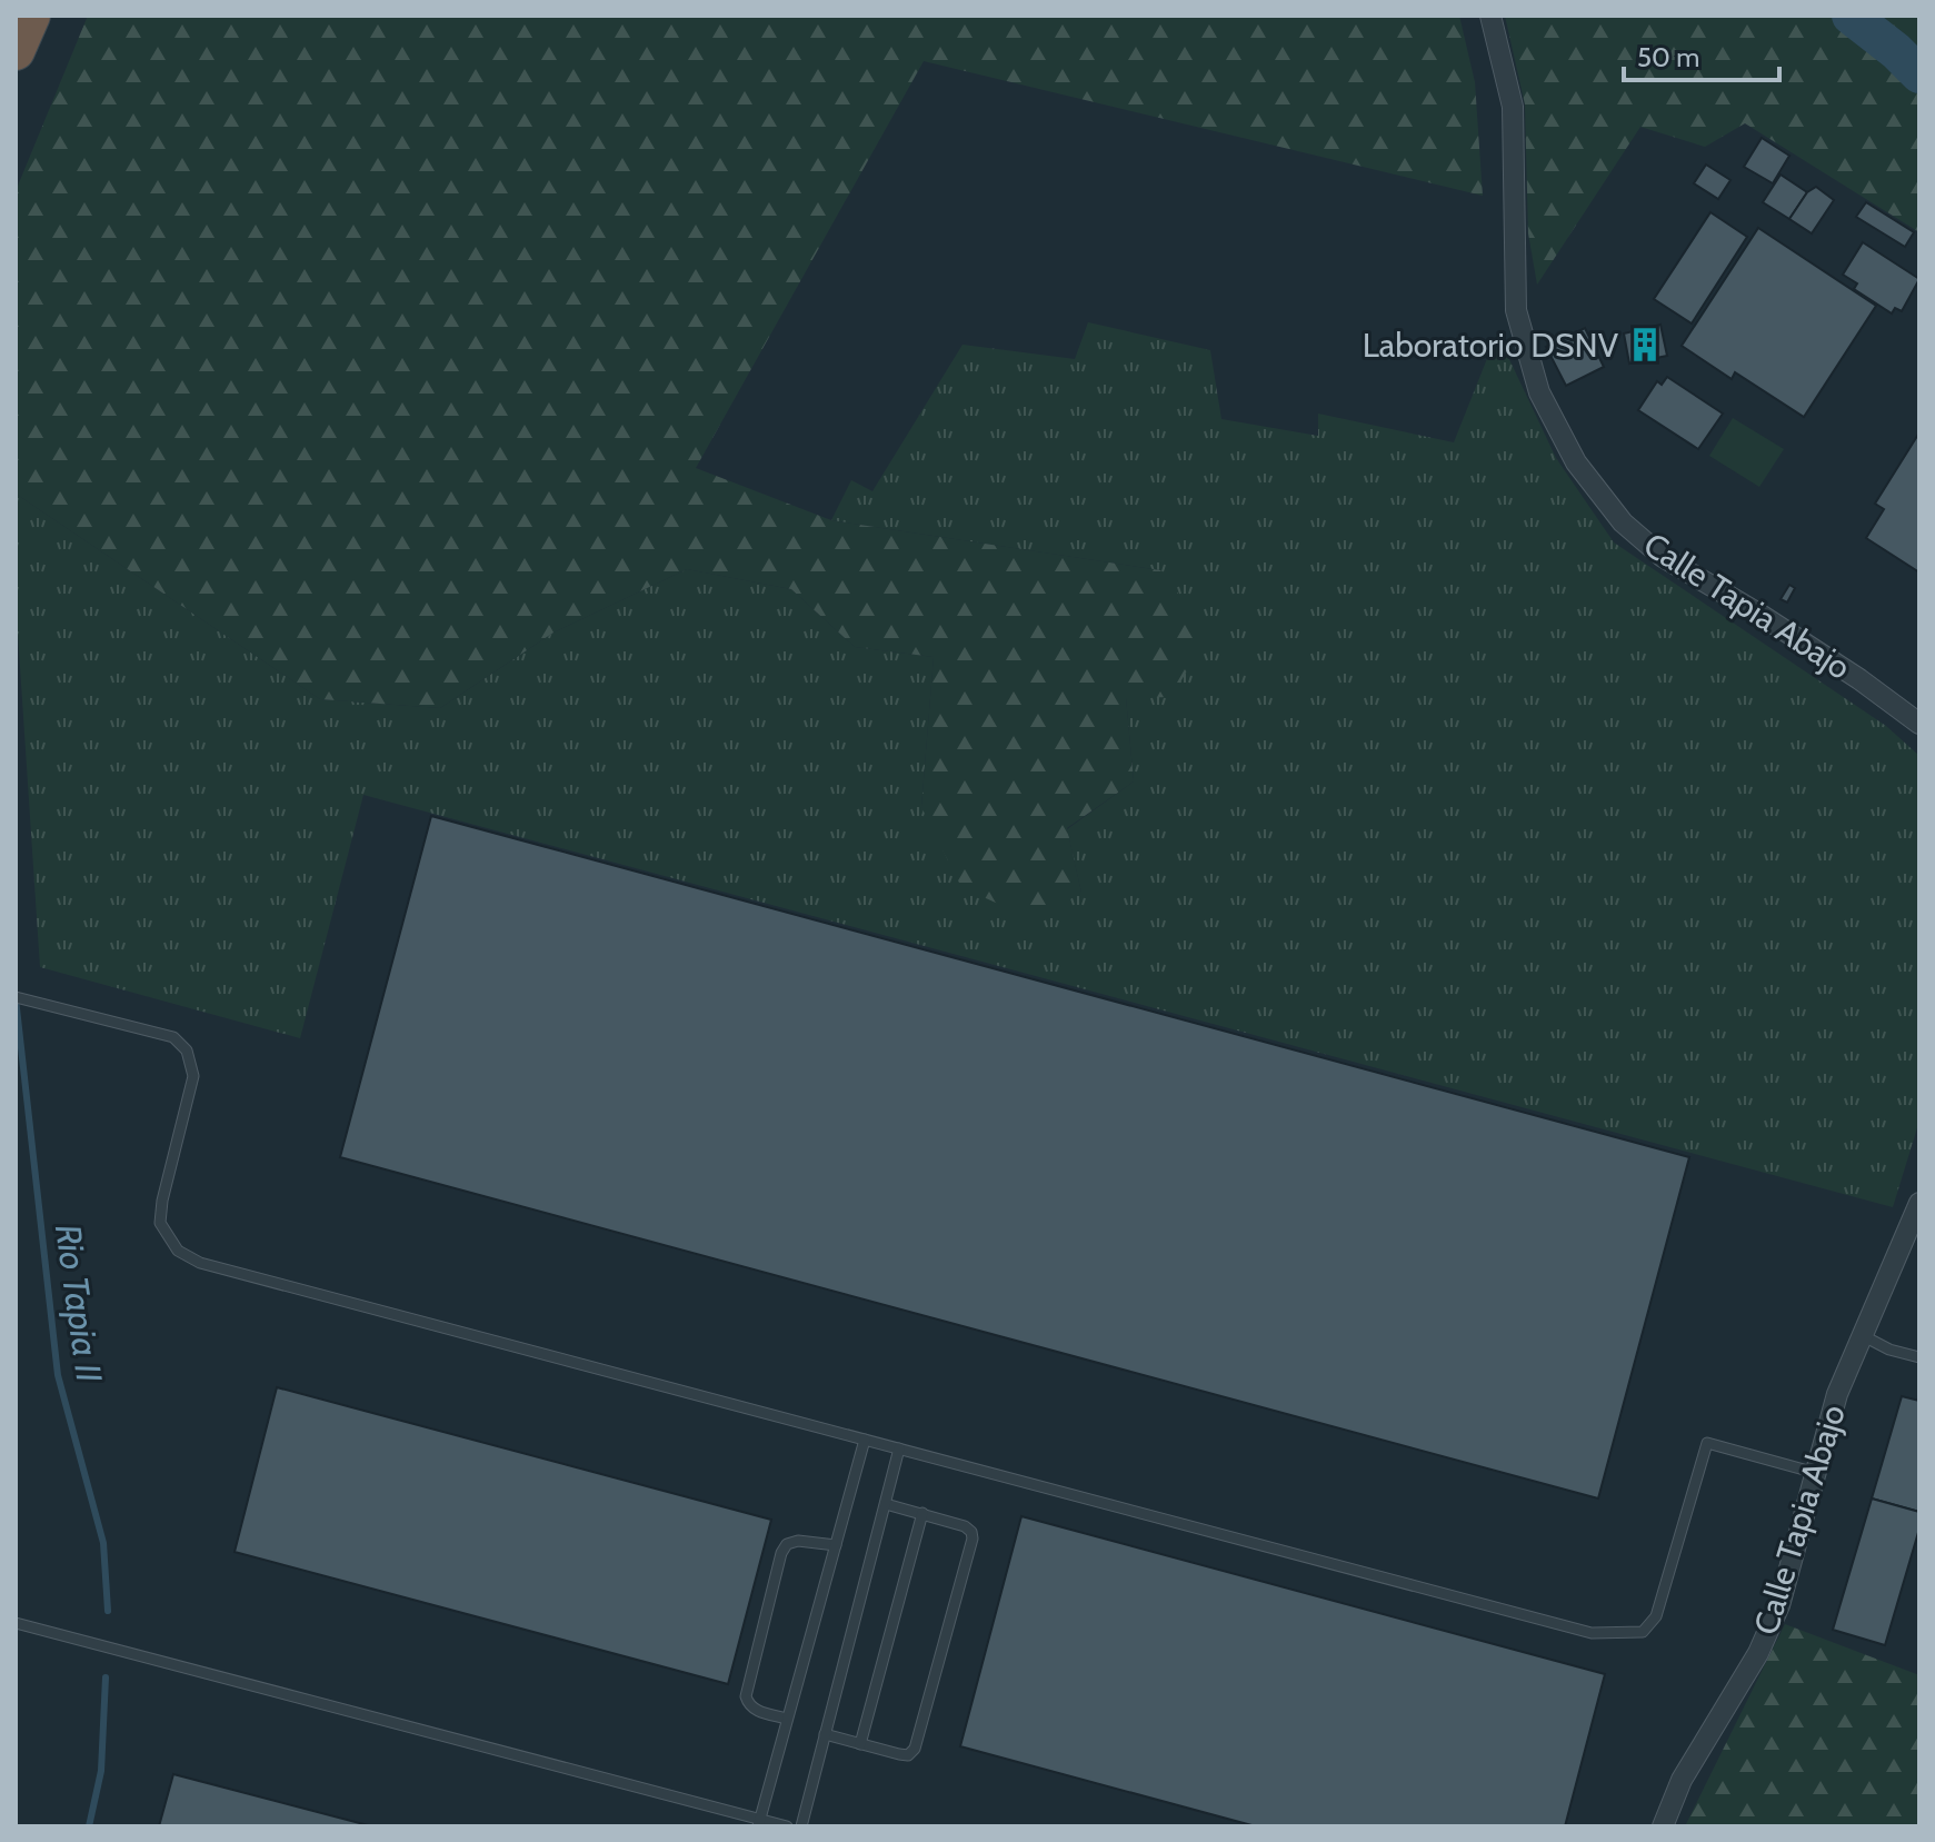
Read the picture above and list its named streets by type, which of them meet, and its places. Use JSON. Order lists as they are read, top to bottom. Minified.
{"streets":{"street":["Calle Tapia Abajo"]},"water":["Rio Tapia II"],"places":{"building":["Laboratorio DSNV"]},"scale_bar":"50 m"}
